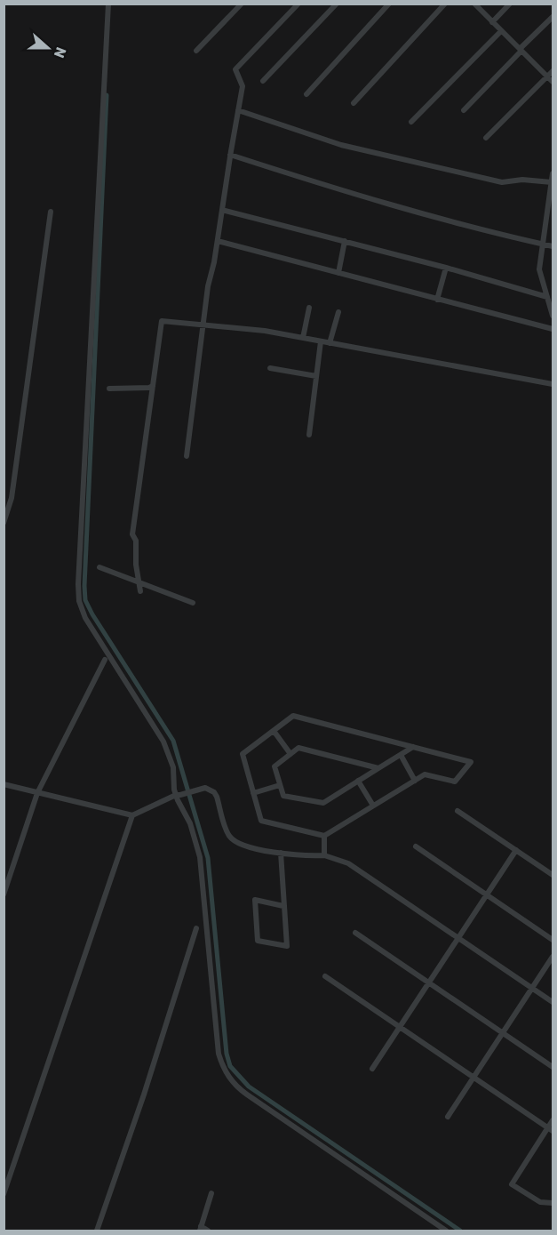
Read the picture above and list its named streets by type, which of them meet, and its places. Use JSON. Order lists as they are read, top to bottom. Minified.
{"north":"right"}
